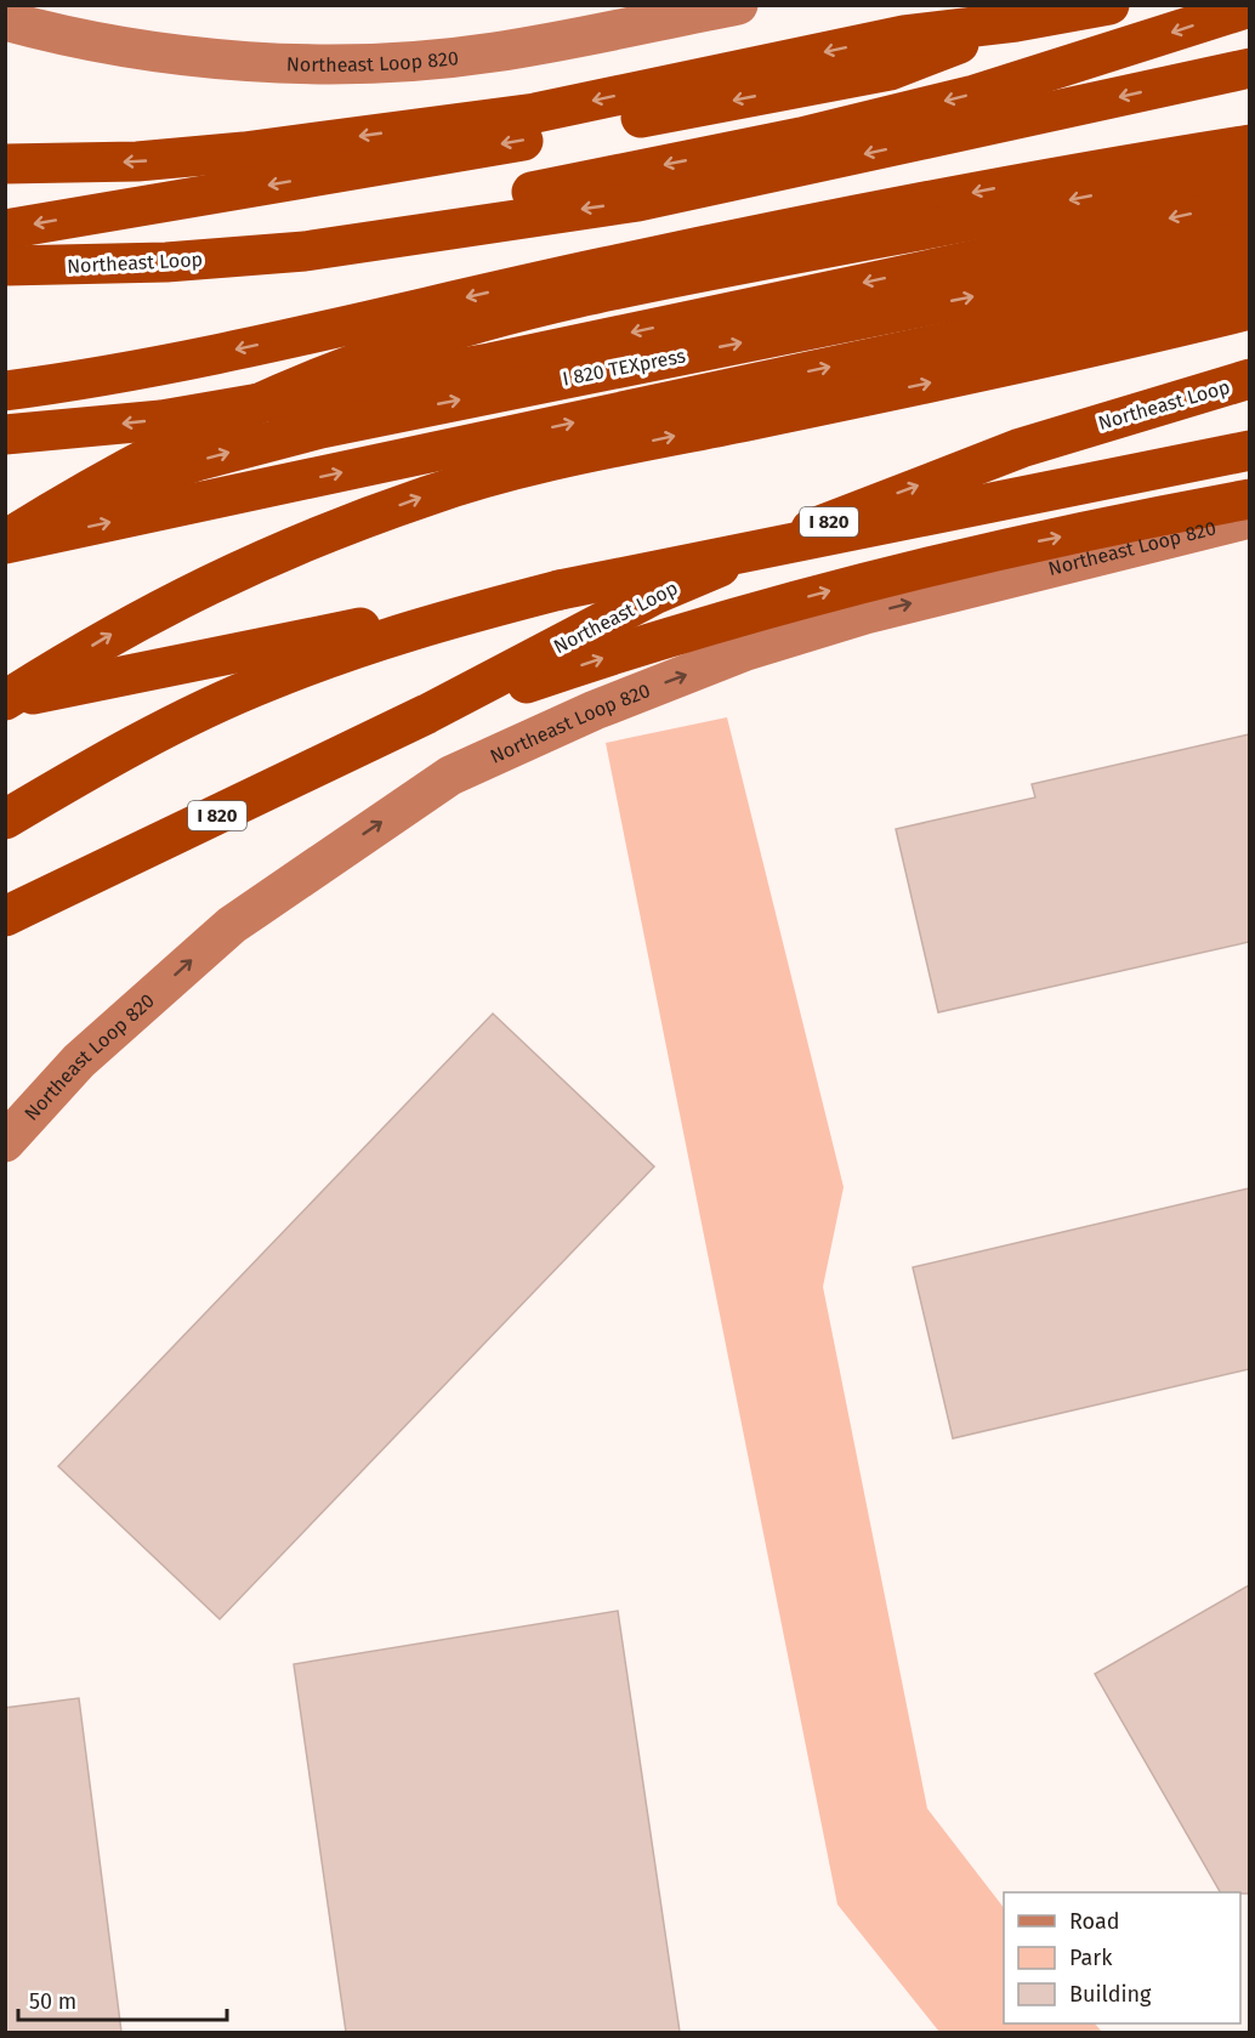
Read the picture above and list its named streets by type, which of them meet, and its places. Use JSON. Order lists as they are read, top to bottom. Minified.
{"streets":{"highway":["Northeast Loop","I 820 TEXpress","I 820"],"main road":["Northeast Loop 820"]},"one_way":["Northeast Loop 820"],"legend":["Road","Park","Building"],"scale_bar":"50 m"}
